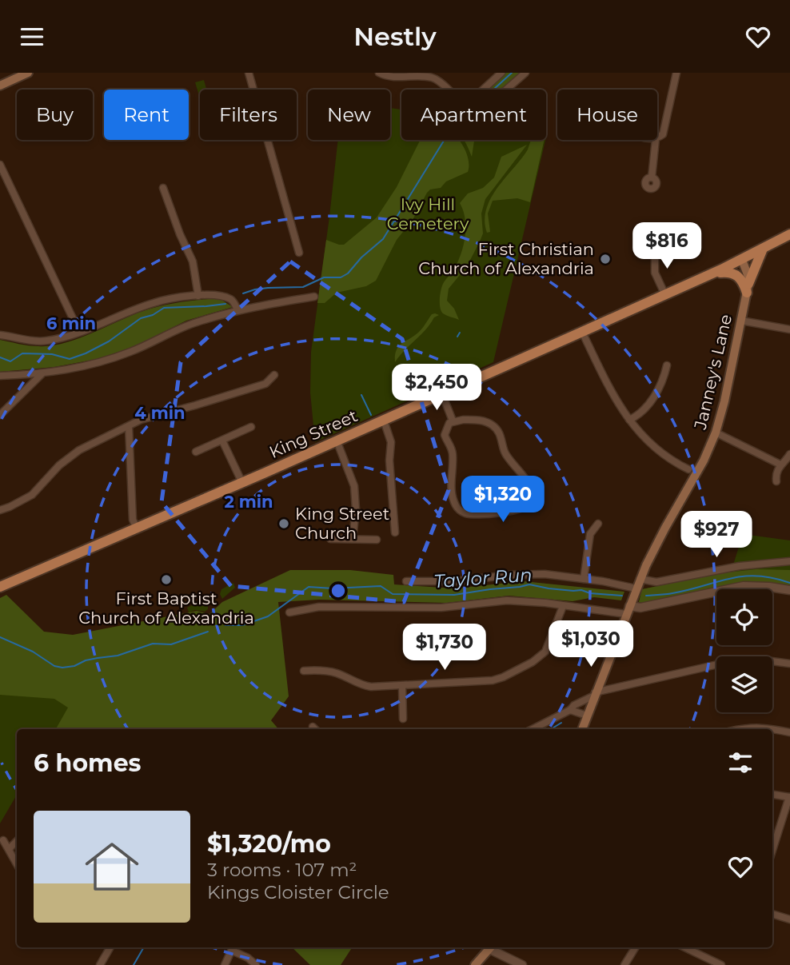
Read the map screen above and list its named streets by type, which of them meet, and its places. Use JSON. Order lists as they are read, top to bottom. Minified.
{"streets":{"main road":["Janney's Lane","King Street"]},"crossings":[["Janney's Lane","King Street"]],"water":["Taylor Run"],"parks":["Ivy Hill Cemetery"],"places":["First Christian Church of Alexandria","King Street Church","First Baptist Church of Alexandria"],"page":{"header":"Nestly","chip":["Buy","Rent","Filters","New","Apartment","House"],"price":["$816","$2,450","$1,320","$927","$1,030","$1,730"],"heading":"6 homes","list":[{"name":"$1,320/mo","note":"3 rooms · 107 m² · Kings Cloister Circle"}]},"rings":["6 min","4 min","2 min"]}
